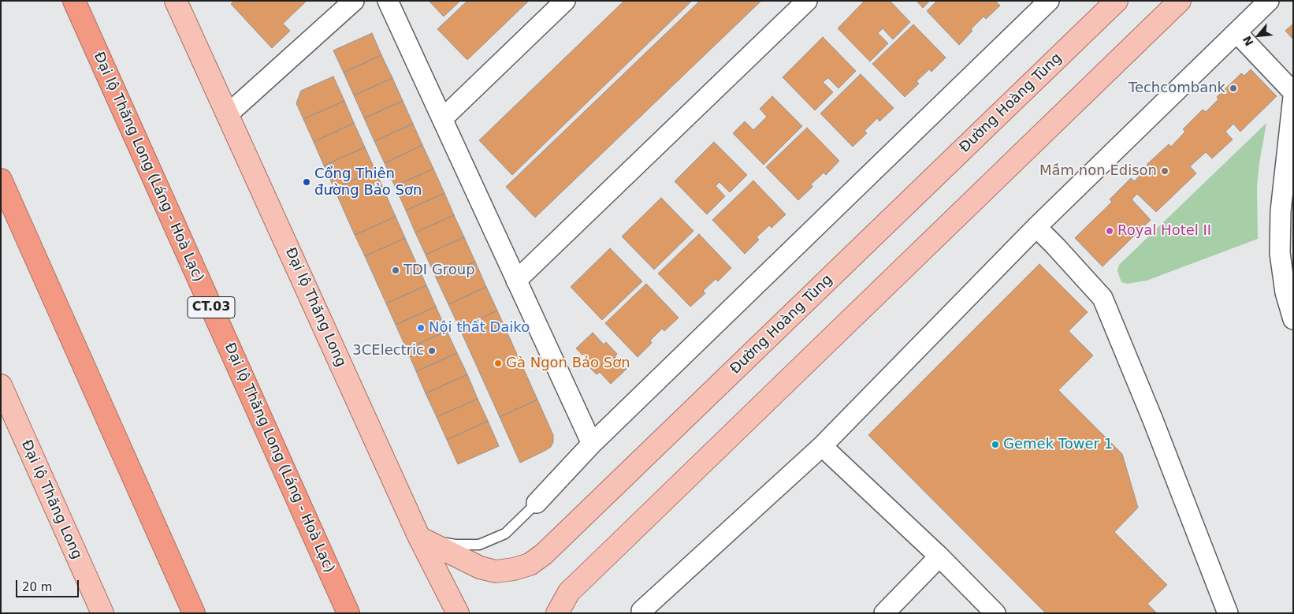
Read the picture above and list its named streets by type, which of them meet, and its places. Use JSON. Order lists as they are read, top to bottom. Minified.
{"streets":{"highway":["Đại lộ Thăng Long (Láng - Hoà Lạc)","CT.03"],"main road":["Đường Hoàng Tùng","Đại lộ Thăng Long"]},"crossings":[["Đường Hoàng Tùng","Đại lộ Thăng Long"]],"places":["Techcombank","Mầm non Edison","Cổng Thiên đường Bảo Sơn","Royal Hotel II","TDI Group","Nội thất Daiko","3CElectric","Gà Ngon Bảo Sơn","Gemek Tower 1"],"scale_bar":"20 m","north":"bottom left"}
